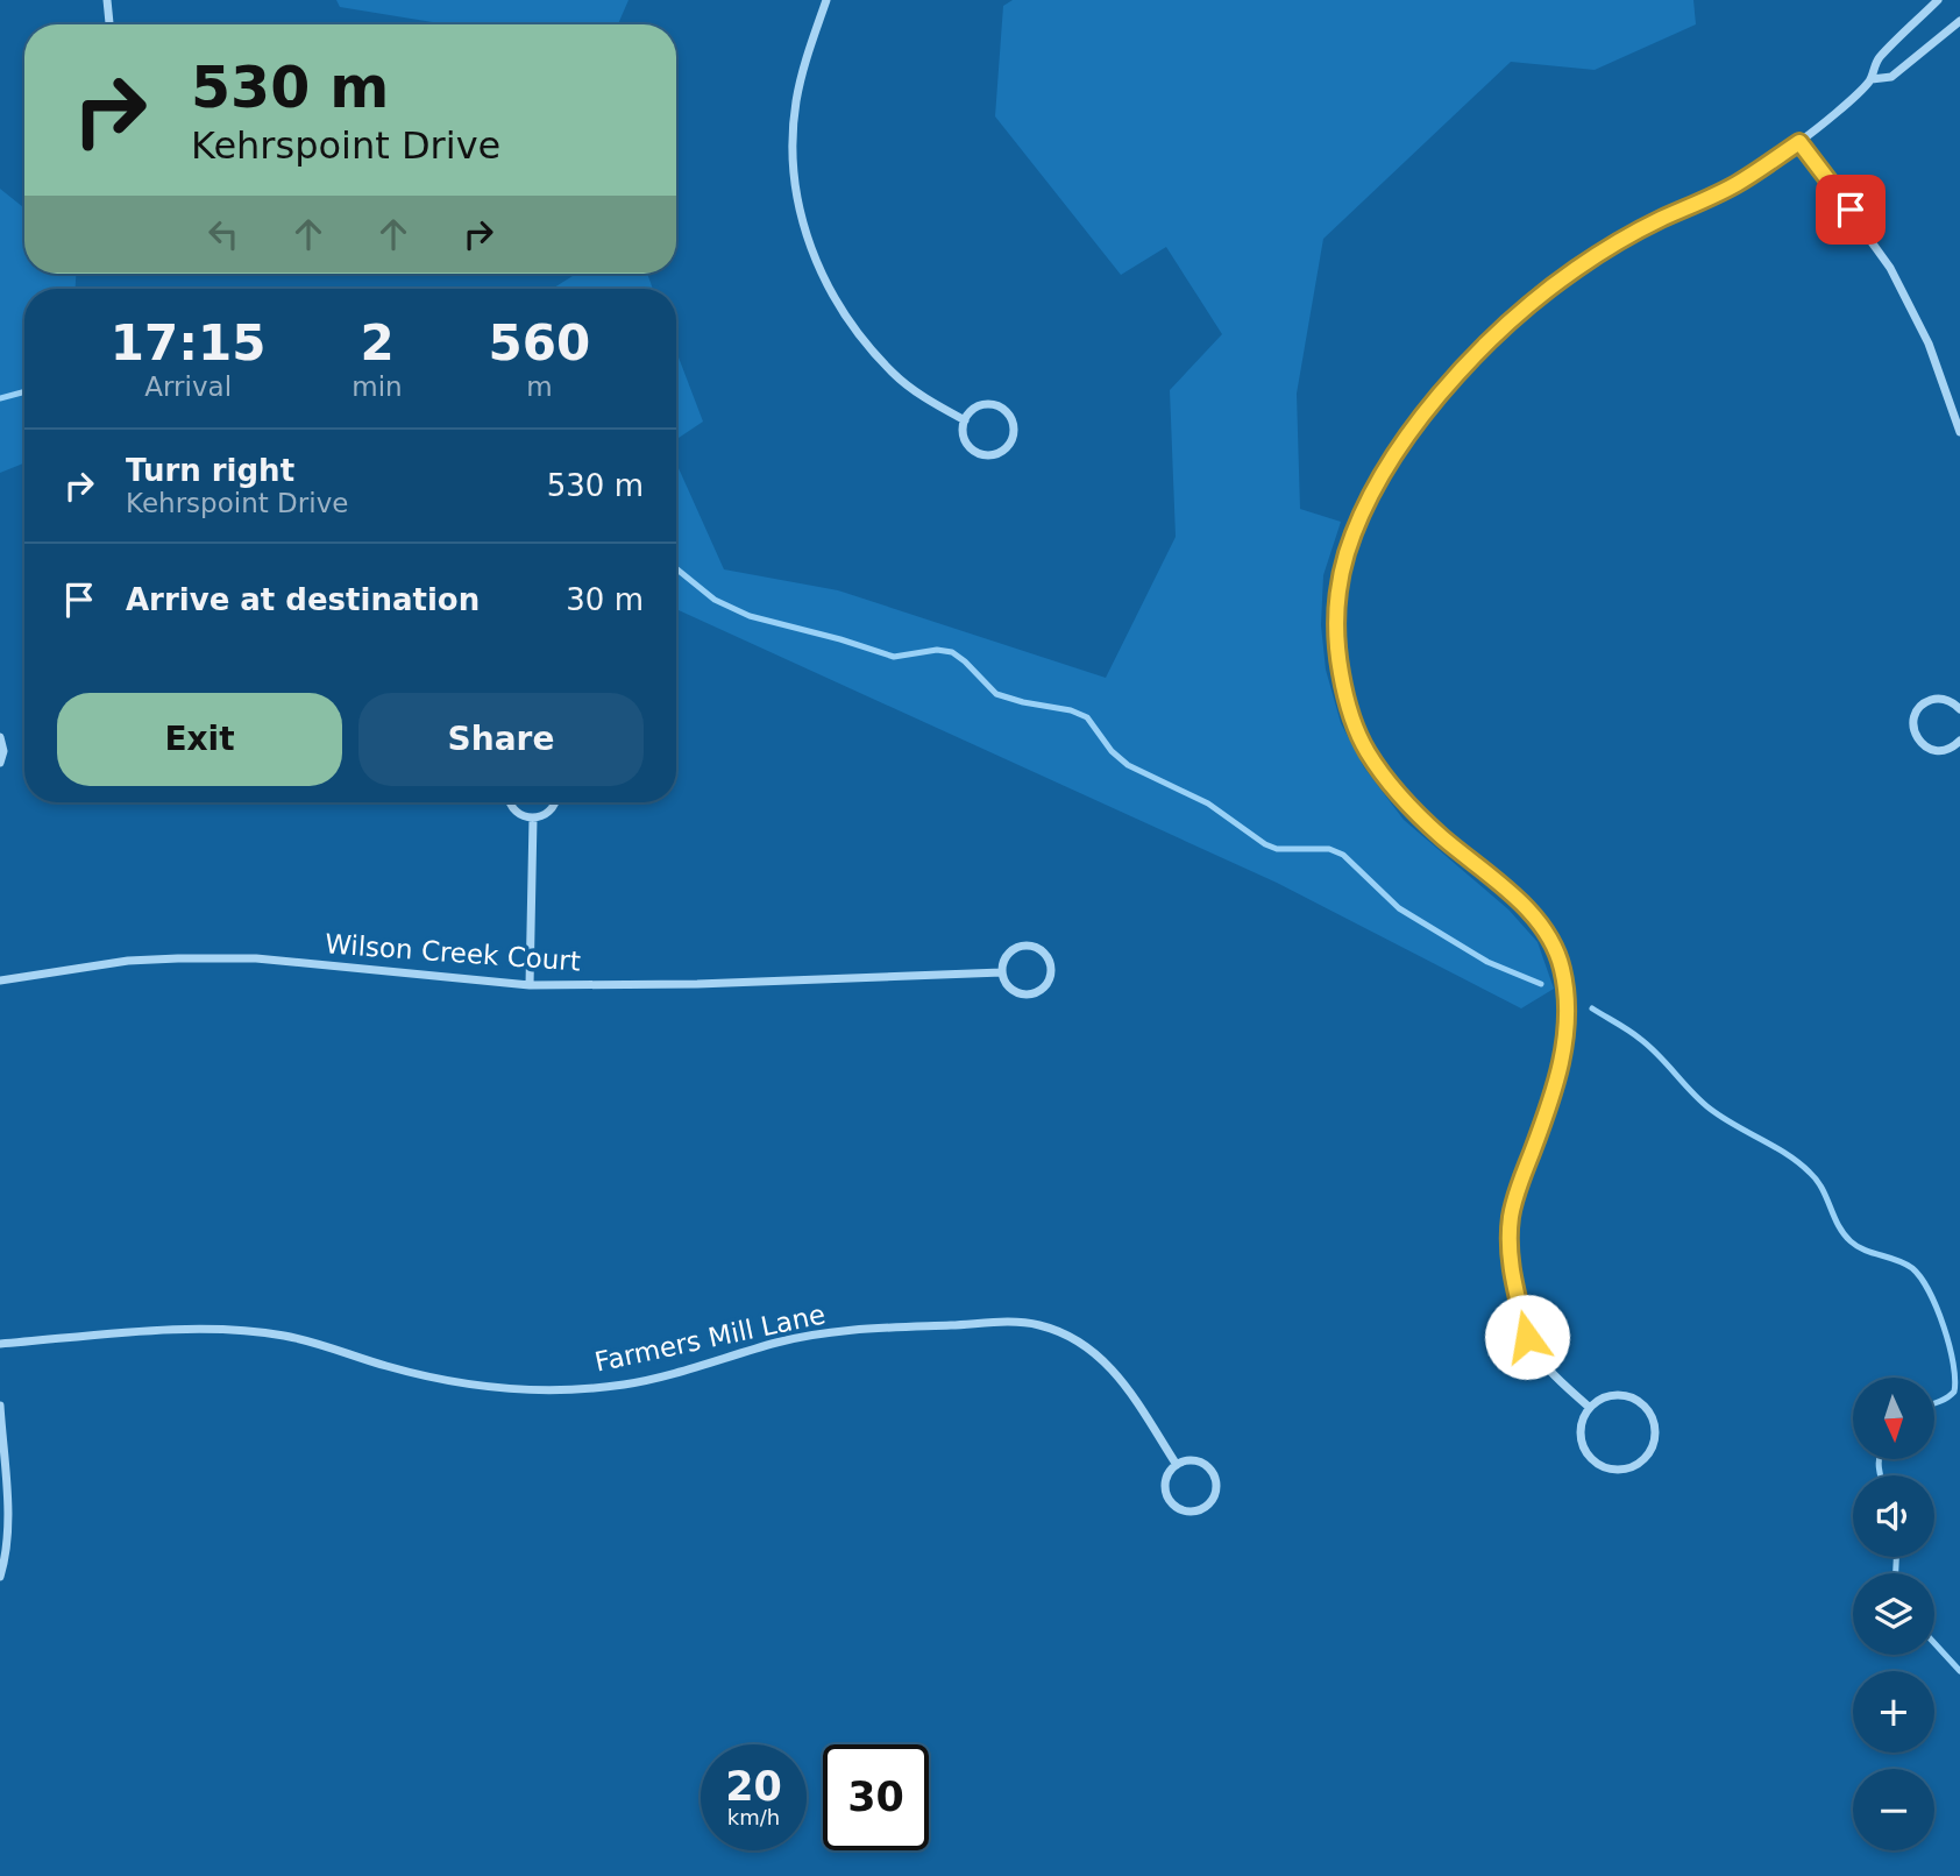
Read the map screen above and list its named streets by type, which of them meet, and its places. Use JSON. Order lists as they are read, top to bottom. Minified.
{"streets":{"street":["Wilson Creek Court","Farmers Mill Lane"]},"north":"bottom","page":{"turn":["530 m","Kehrspoint Drive"],"eta":["17:15","Arrival","2","min","560","m"],"list":[{"name":"Turn right","note":"Kehrspoint Drive","value":"530 m"},{"name":"Arrive at destination","value":"30 m"}],"buttons":["Exit","Share"],"map_buttons":["+","−"],"speed":"20 km/h","limit":"30"}}
